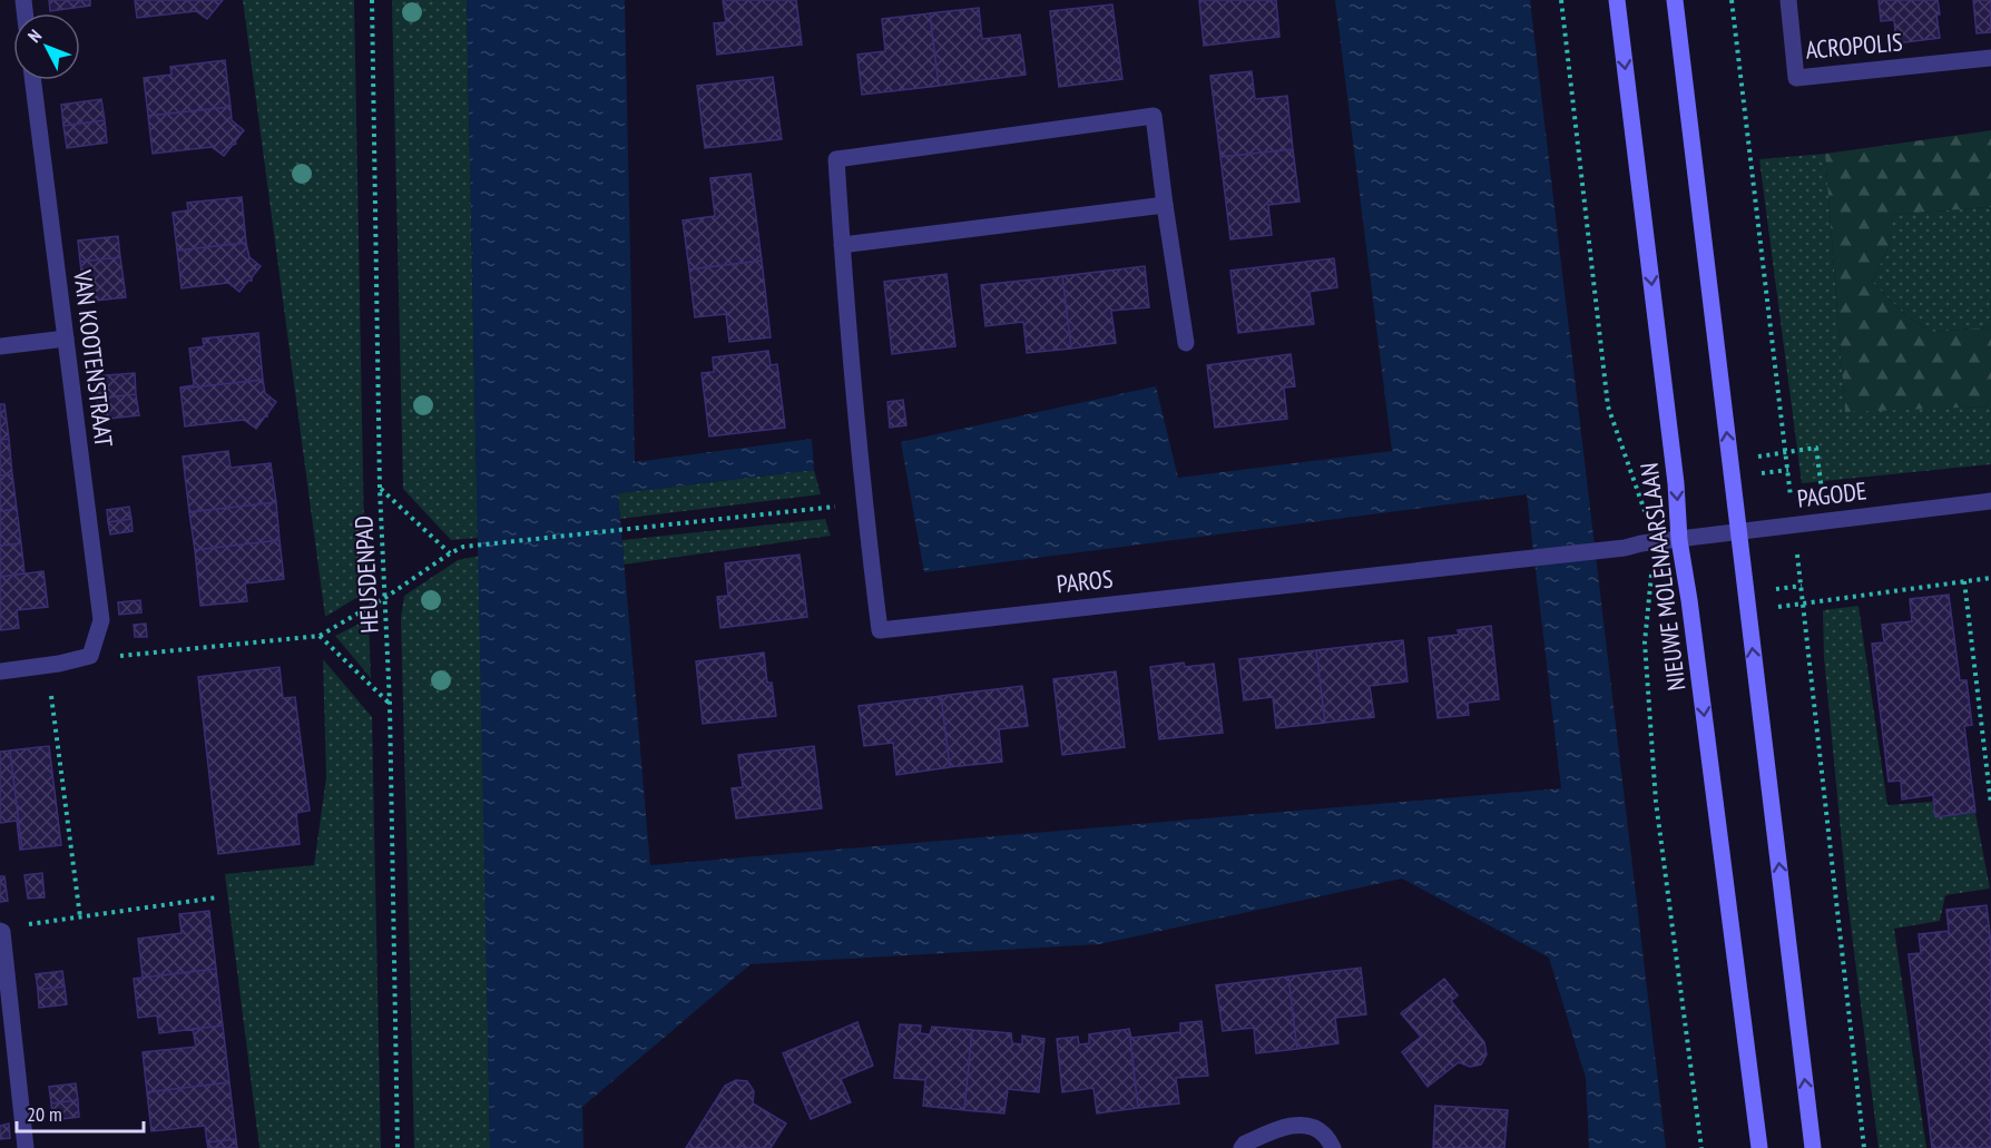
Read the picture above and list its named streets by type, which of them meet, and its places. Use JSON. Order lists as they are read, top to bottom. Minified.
{"streets":{"street":["ACROPOLIS","VAN KOOTENSTRAAT","PAGODE","NIEUWE MOLENAARSLAAN","PAROS"],"path":["HEUSDENPAD"]},"crossings":[["PAGODE","NIEUWE MOLENAARSLAAN"],["PAGODE","PAROS"],["NIEUWE MOLENAARSLAAN","PAROS"]],"scale_bar":"20 m","north":"top left"}
